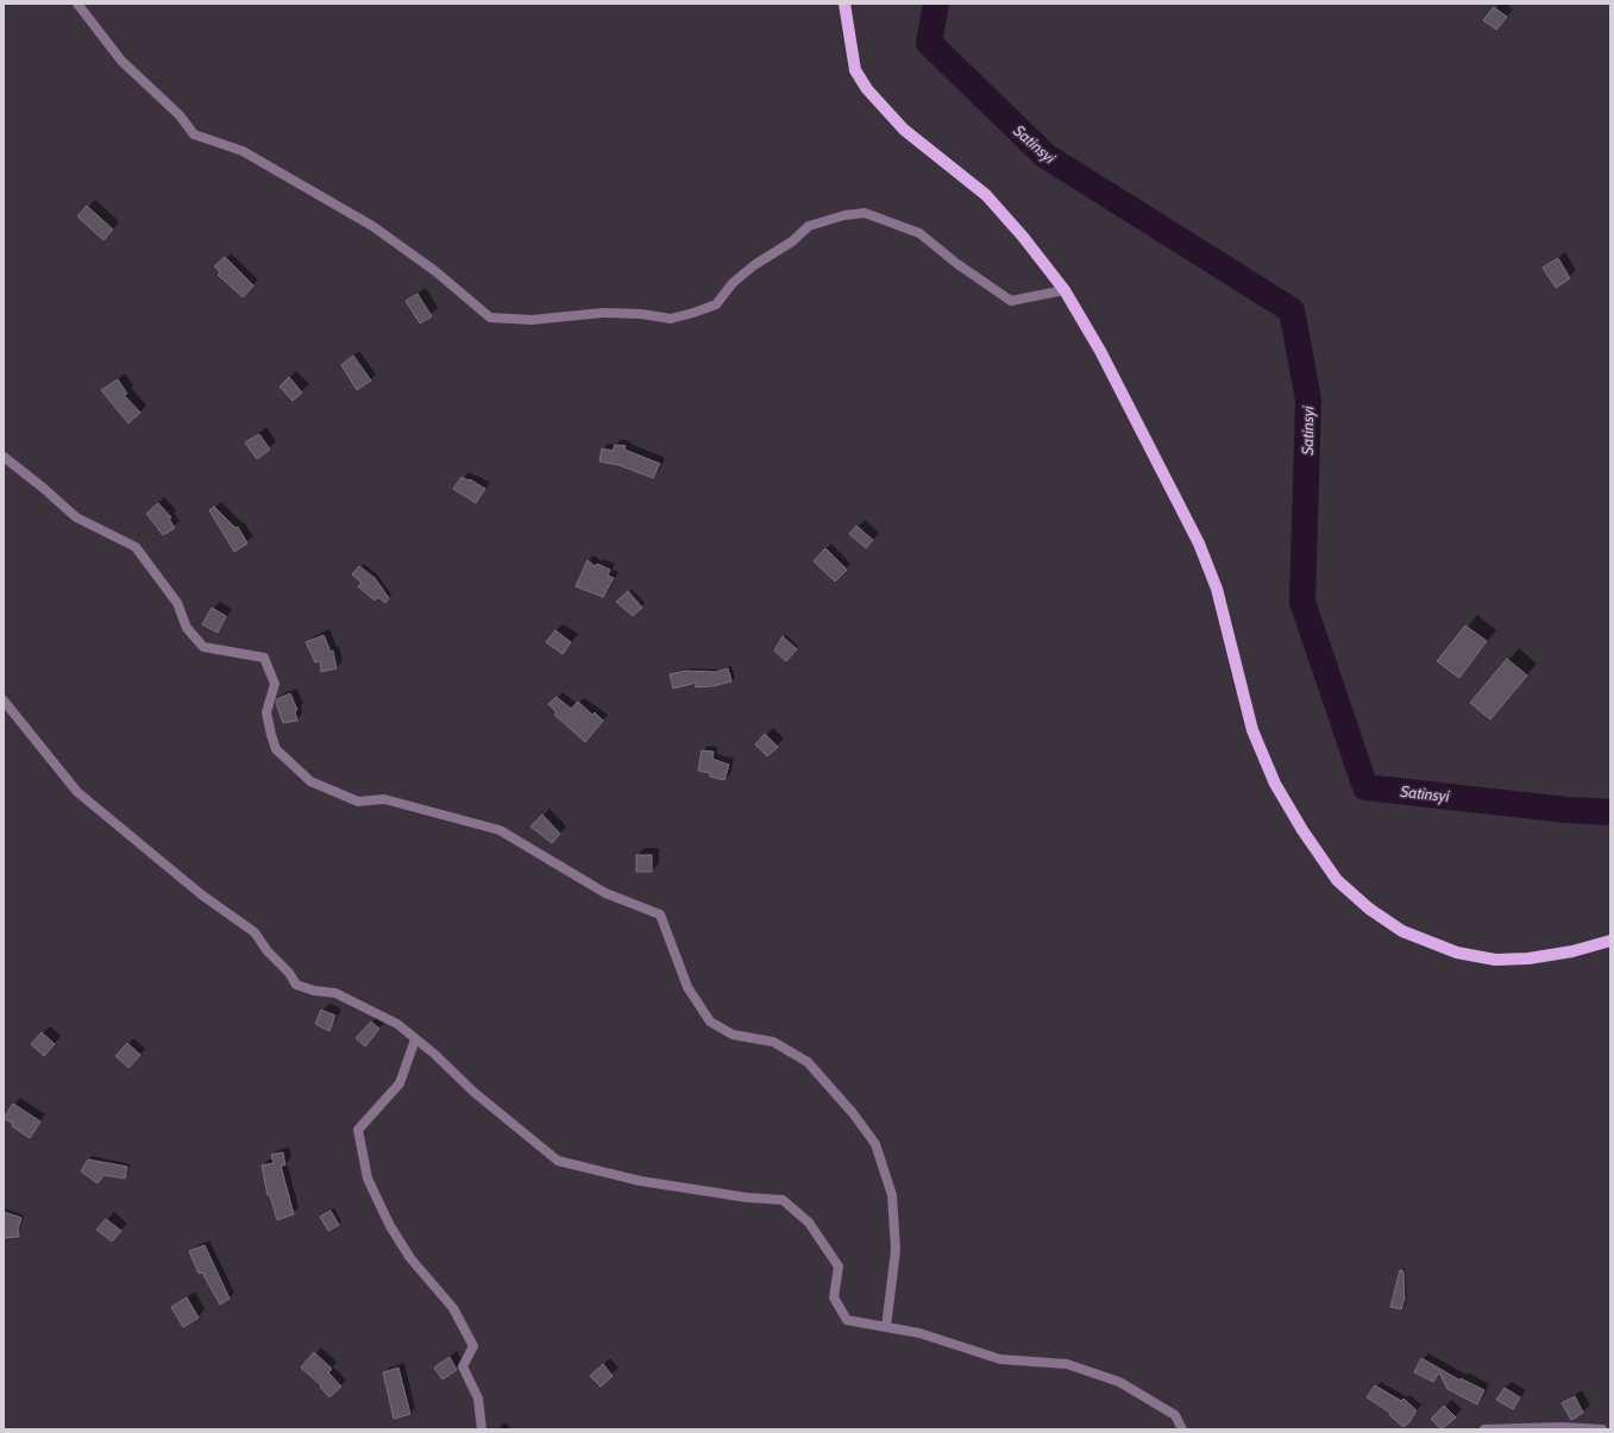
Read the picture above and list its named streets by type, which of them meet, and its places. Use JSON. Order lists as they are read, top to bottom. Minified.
{"water":["Satinsyi"]}
